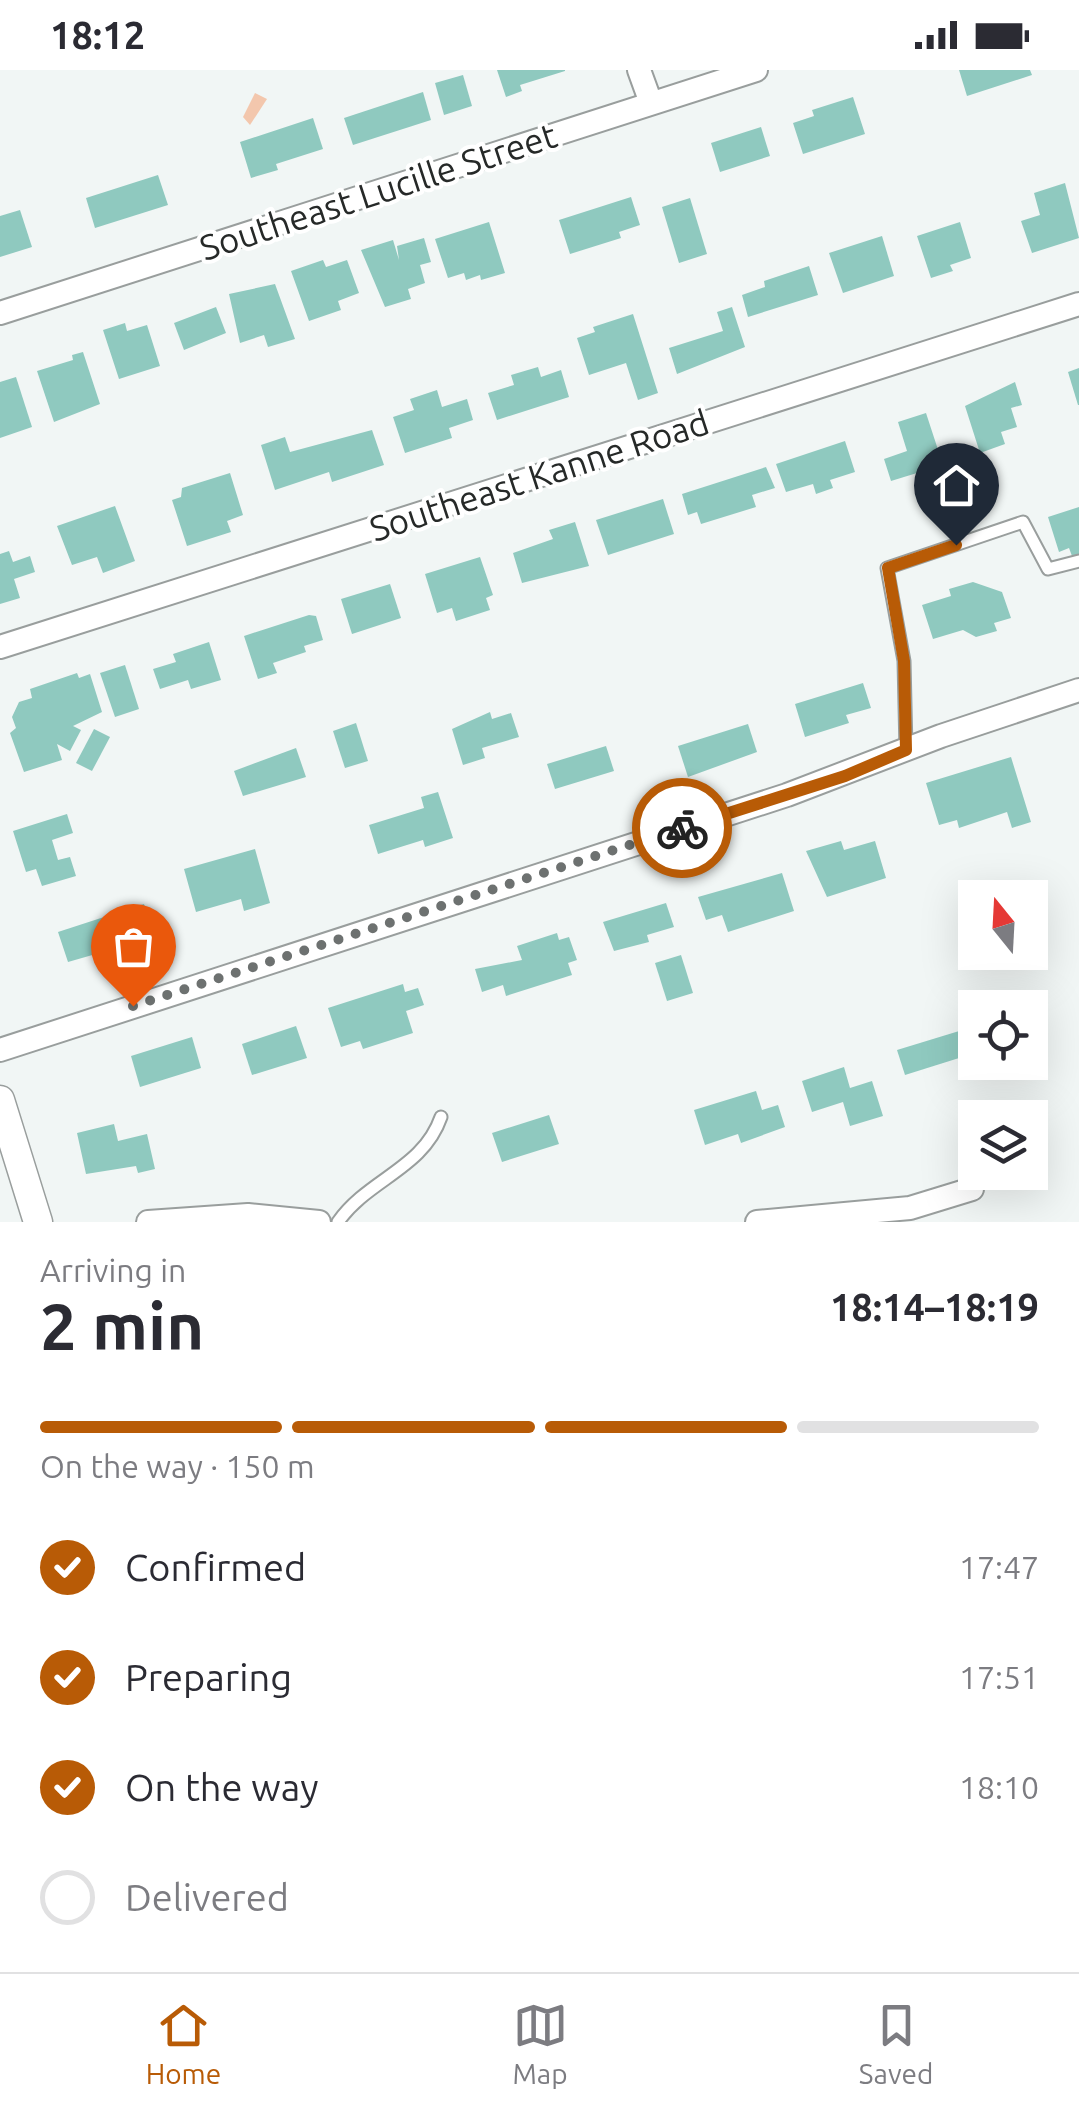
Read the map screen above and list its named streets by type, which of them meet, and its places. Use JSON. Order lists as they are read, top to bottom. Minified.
{"streets":{"street":["Southeast Lucille Street","Southeast Kanne Road"]},"north":"top","page":{"status":"18:12","heading":["2 min","Arriving in","18:14–18:19"],"bar":"On the way · 150 m","list":[["Confirmed","17:47"],["Preparing","17:51"],["On the way","18:10"],"Delivered"],"tabs":["Home","Map","Saved"]}}
